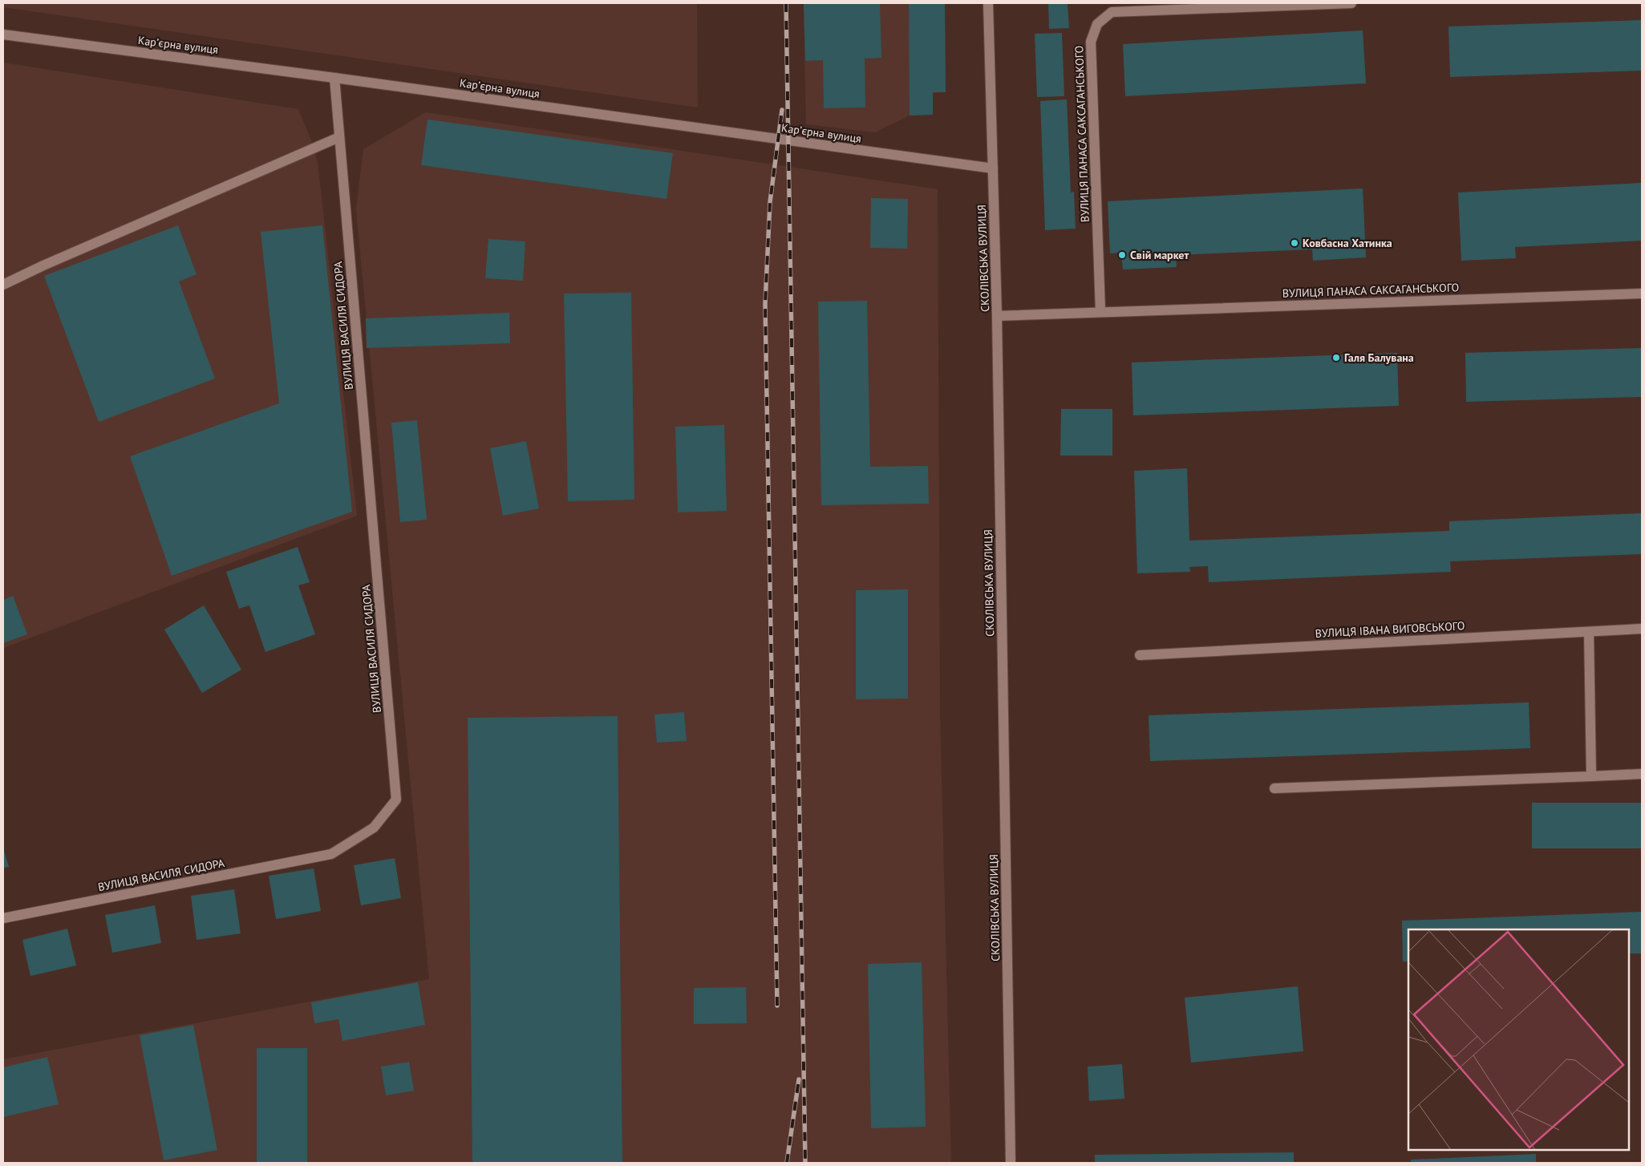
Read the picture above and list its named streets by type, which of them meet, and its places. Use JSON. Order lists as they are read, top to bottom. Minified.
{"streets":{"street":["Карʼєрна вулиця","ВУЛИЦЯ ПАНАСА САКСАГАНСЬКОГО","СКОЛІВСЬКА ВУЛИЦЯ","ВУЛИЦЯ ВАСИЛЯ СИДОРА","ВУЛИЦЯ ІВАНА ВИГОВСЬКОГО"]},"crossings":[["Карʼєрна вулиця","СКОЛІВСЬКА ВУЛИЦЯ"],["Карʼєрна вулиця","ВУЛИЦЯ ВАСИЛЯ СИДОРА"],["ВУЛИЦЯ ПАНАСА САКСАГАНСЬКОГО","СКОЛІВСЬКА ВУЛИЦЯ"]],"places":["Ковбасна Хатинка","Свій маркет","Галя Балувана"]}
